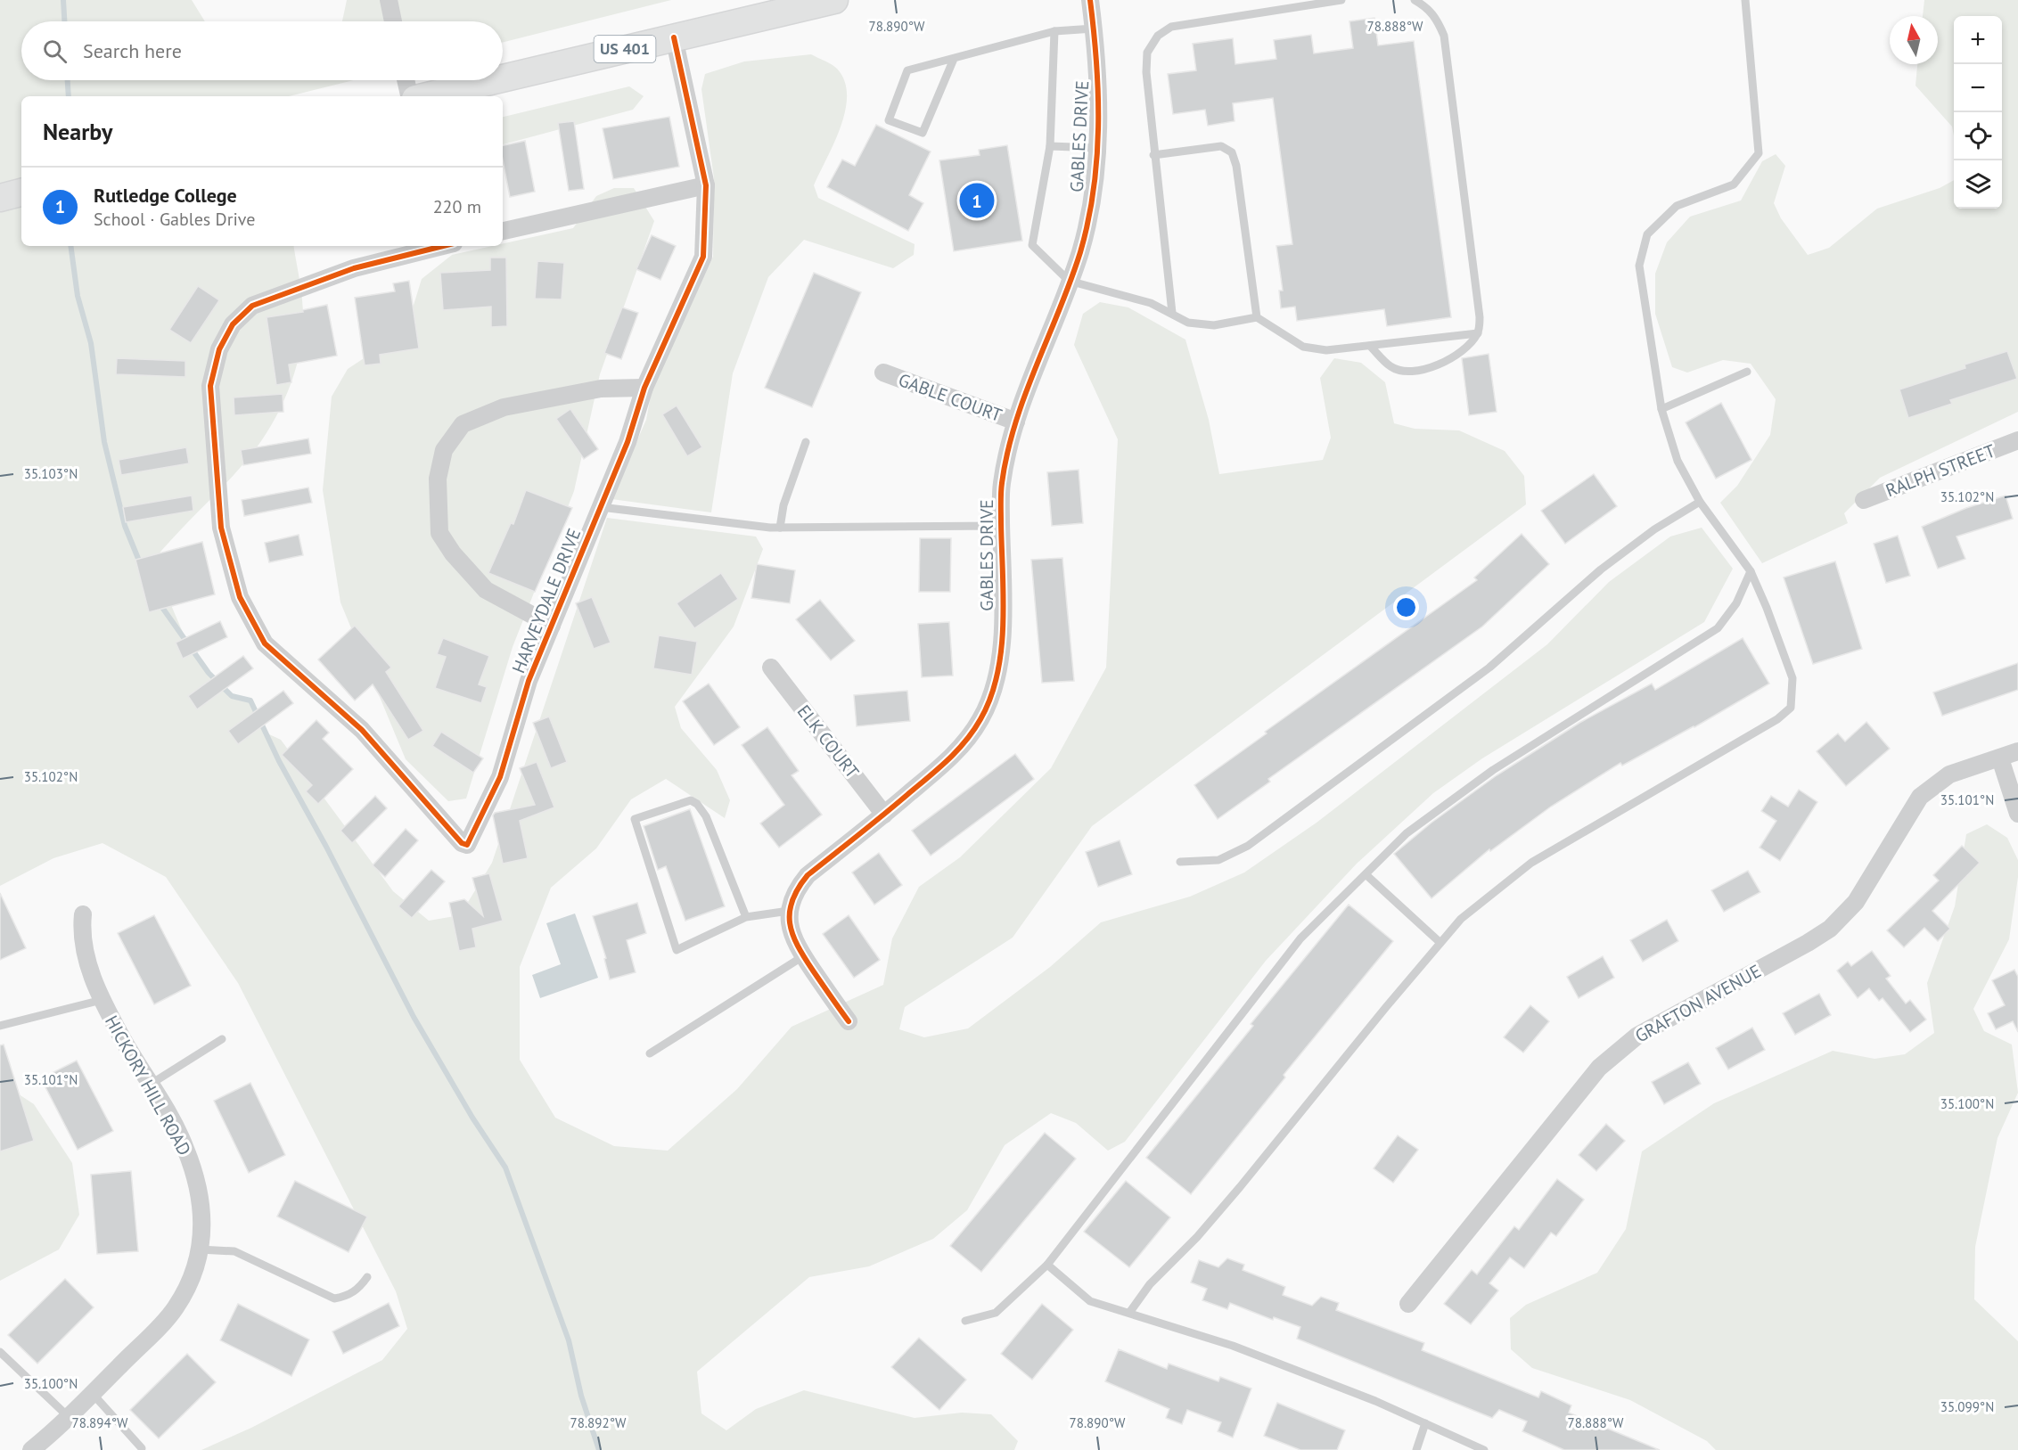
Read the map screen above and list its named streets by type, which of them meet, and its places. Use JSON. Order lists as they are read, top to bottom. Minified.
{"streets":{"main road":["US 401"],"street":["GABLES DRIVE","GABLE COURT","RALPH STREET","HARVEYDALE DRIVE","ELK COURT","GRAFTON AVENUE","HICKORY HILL ROAD"]},"crossings":[["US 401","HARVEYDALE DRIVE"],["GABLES DRIVE","GABLE COURT"],["GABLES DRIVE","ELK COURT"]],"north":"top","page":{"map_buttons":["+","−"],"search":"Search here","heading":"Nearby","list":[{"mark":"1","name":"Rutledge College","note":"School · Gables Drive","value":"220 m"}],"pins":"1"},"coordinates":["78.890°W","78.888°W","35.103°N","35.102°N","35.101°N","35.100°N","35.099°N","78.894°W","78.892°W"]}
